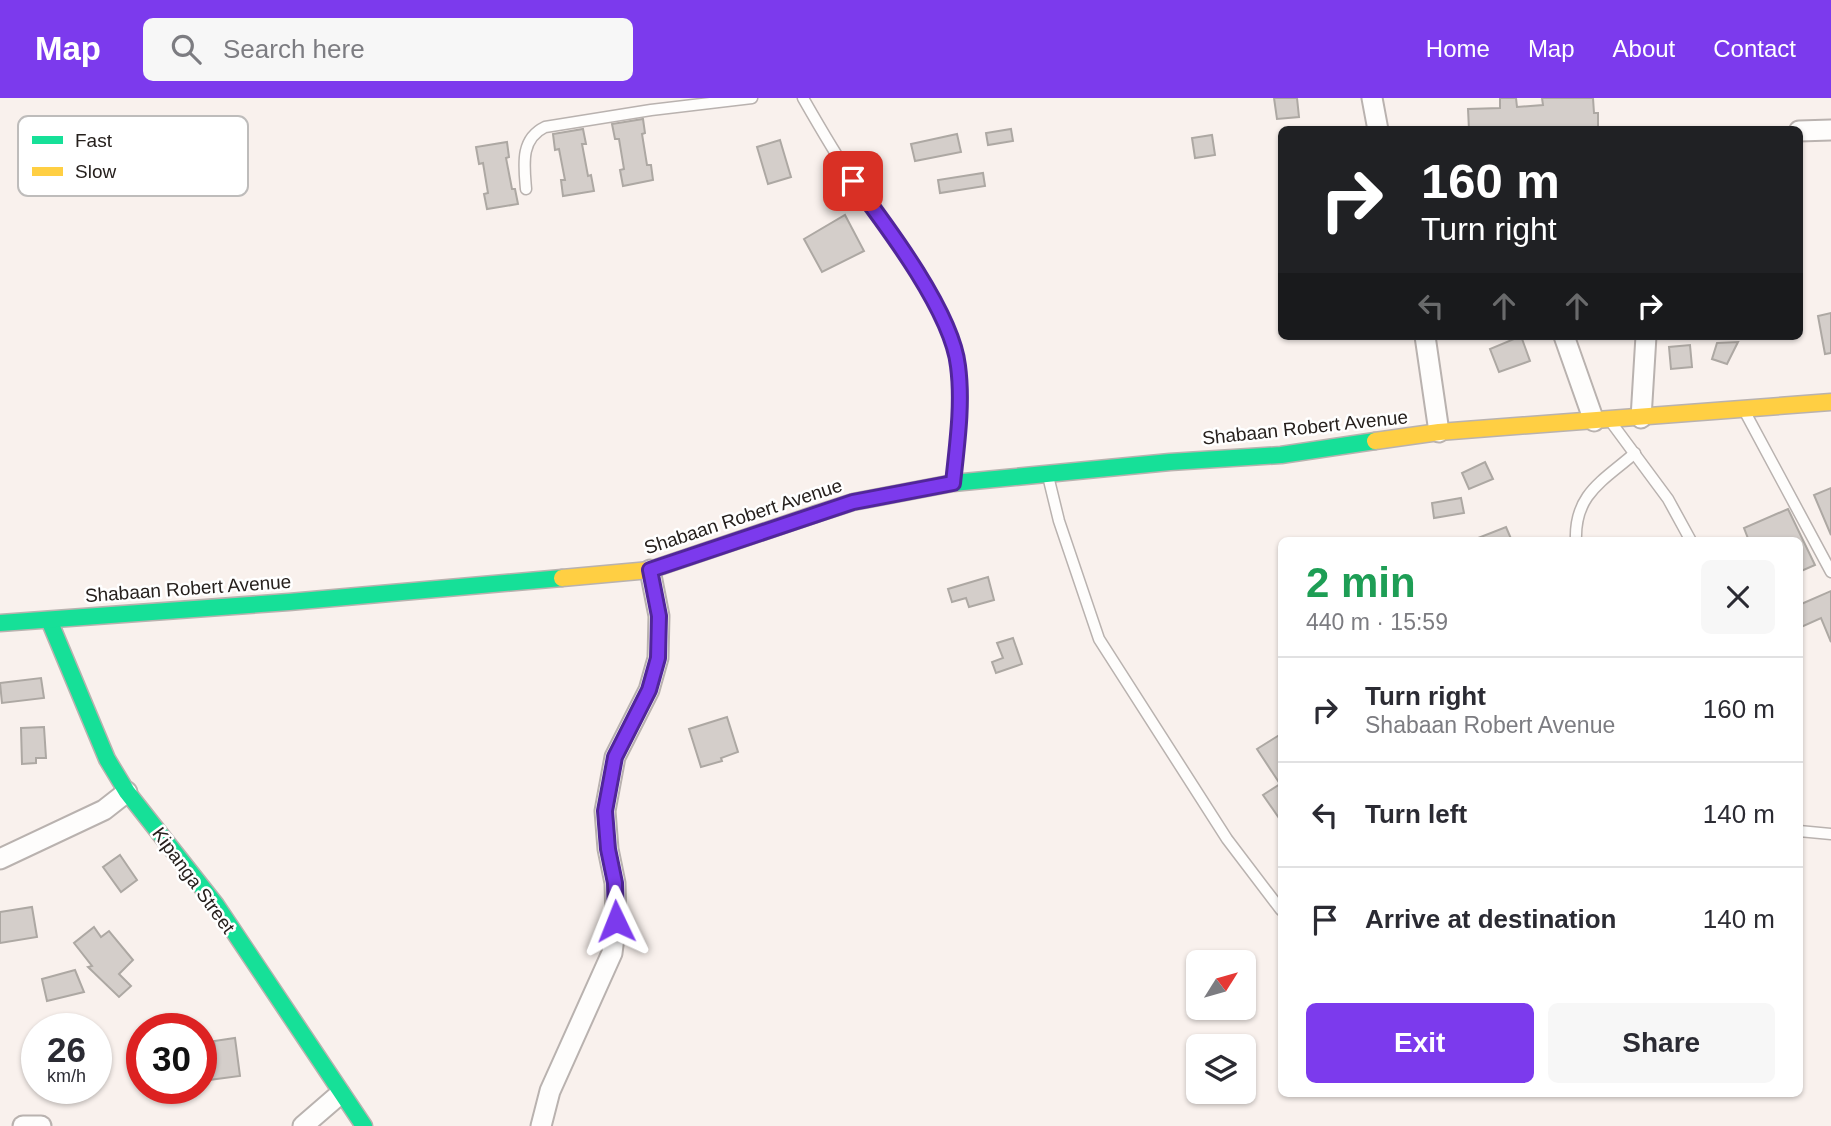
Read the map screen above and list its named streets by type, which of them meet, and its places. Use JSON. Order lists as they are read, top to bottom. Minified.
{"streets":{"street":["Shabaan Robert Avenue","Kipanga Street"]},"crossings":[["Shabaan Robert Avenue","Kipanga Street"]],"legend":["Fast","Slow"],"north":"top right","page":{"header":"Map","search":"Search here","nav":["Home","Map","About","Contact"],"turn":["160 m","Turn right"],"heading":["2 min","440 m · 15:59"],"list":[{"name":"Turn right","note":"Shabaan Robert Avenue","value":"160 m"},{"name":"Turn left","value":"140 m"},{"name":"Arrive at destination","value":"140 m"}],"buttons":["Exit","Share"],"speed":"26 km/h","limit":"30"}}
